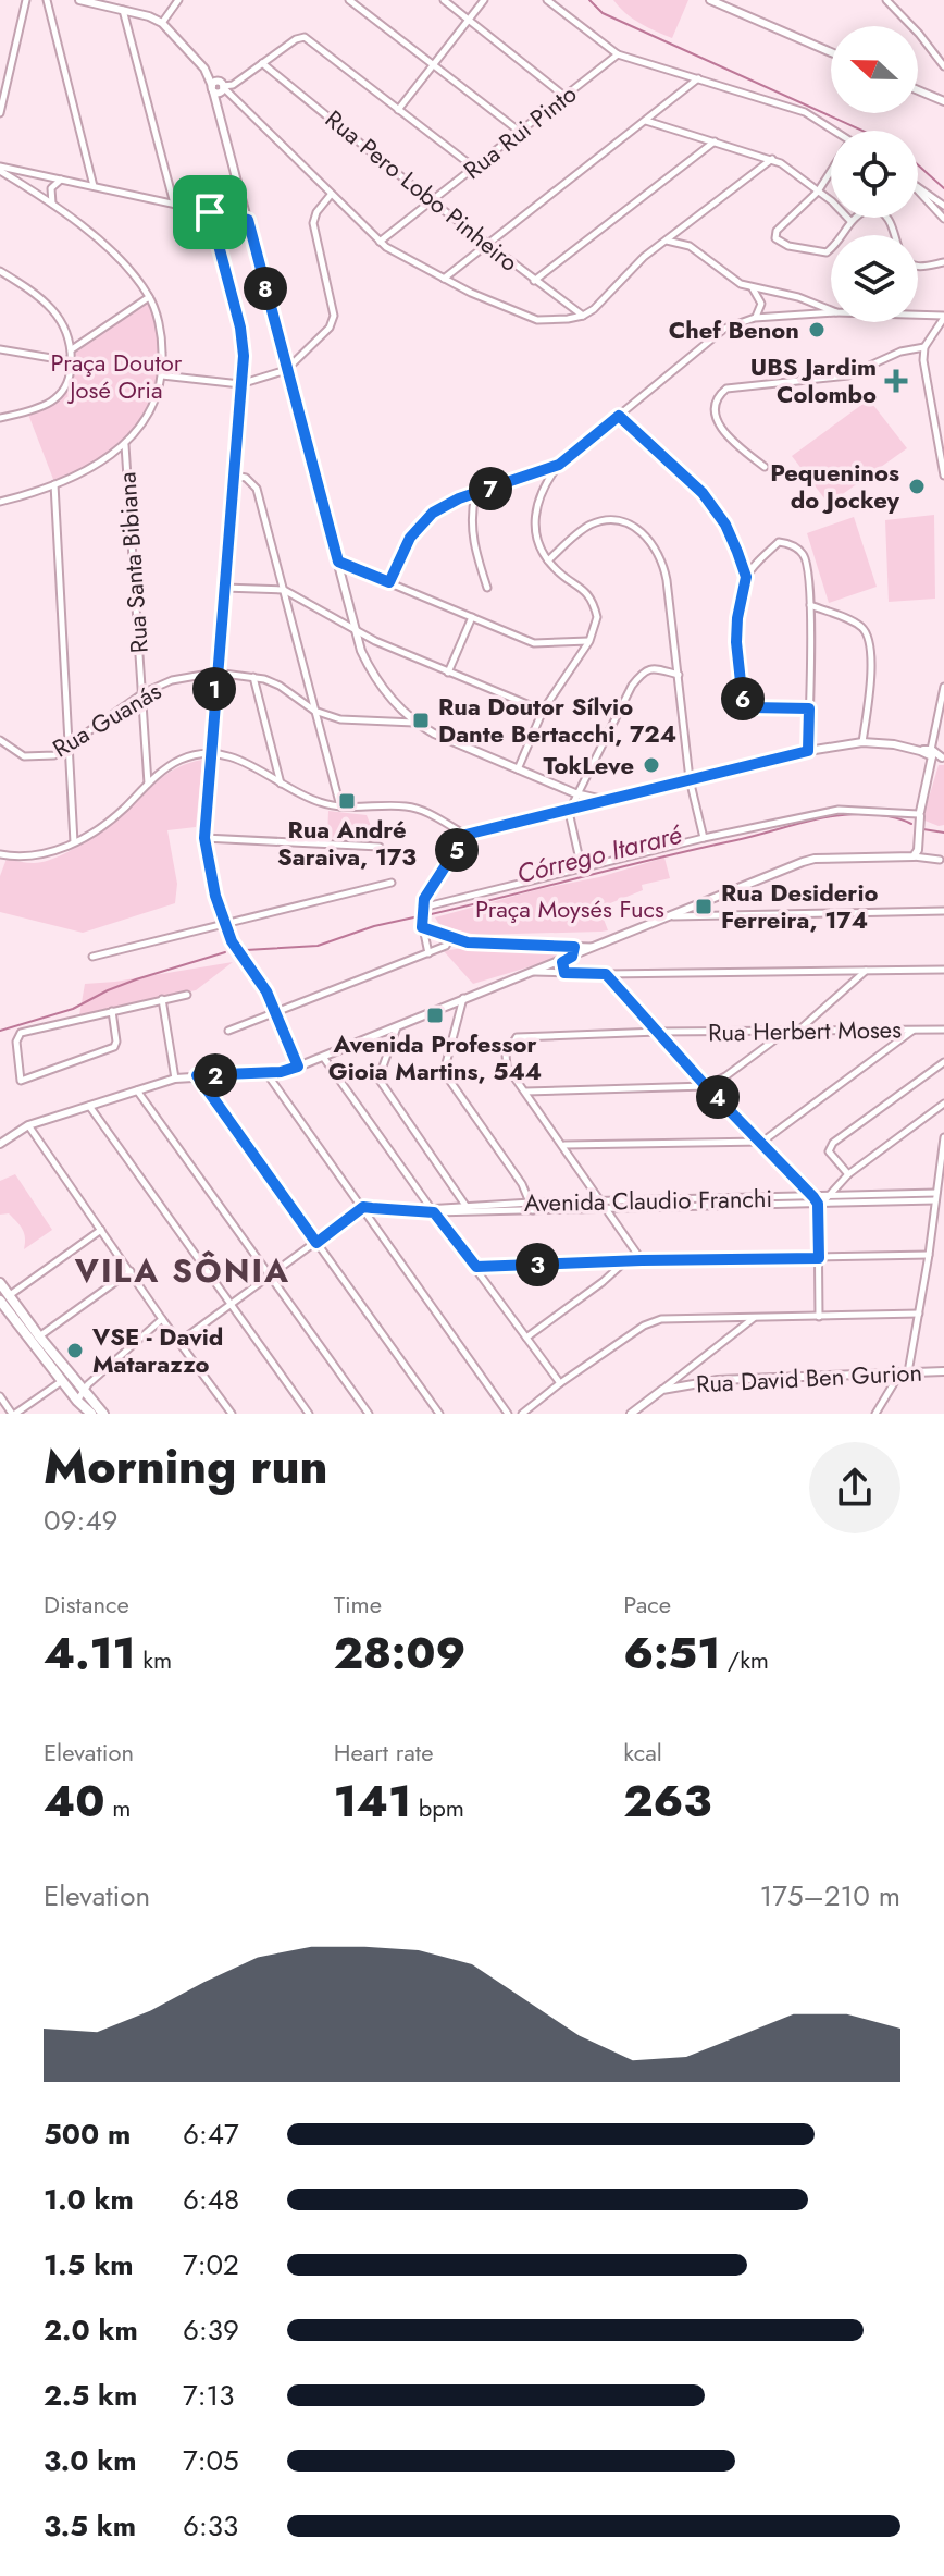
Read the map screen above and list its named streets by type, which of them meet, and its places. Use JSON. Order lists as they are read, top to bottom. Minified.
{"streets":{"street":["Rua Rui Pinto","Rua Pero Lobo Pinheiro","Rua Santa Bibiana","Rua Guanás","Rua Herbert Moses","Avenida Claudio Franchi","Rua David Ben Gurion"]},"crossings":[["Rua Rui Pinto","Rua Pero Lobo Pinheiro"],["Rua Santa Bibiana","Rua Guanás"],["Rua Herbert Moses","Avenida Claudio Franchi"]],"districts":["VILA SÔNIA"],"water":["Córrego Itararé"],"parks":["Praça Doutor José Oria","Praça Moysés Fucs"],"places":{"other":["Chef Benon","Pequeninos do Jockey","TokLeve","VSE - David Matarazzo"],"health":["UBS Jardim Colombo"],"transit":["Rua Doutor Sílvio Dante Bertacchi, 724","Rua André Saraiva, 173","Rua Desiderio Ferreira, 174","Avenida Professor Gioia Martins, 544"]},"north":"left","page":{"pins":["8","7","1","6","5","2","4","3"],"heading":["Morning run","09:49"],"stats":[["Distance","4.11 km"],["Time","28:09"],["Pace","6:51 /km"],["Elevation","40 m"],["Heart rate","141 bpm"],["kcal","263"]],"chart":["Elevation","175–210 m"],"list":[{"name":"500 m","note":"6:47"},{"name":"1.0 km","note":"6:48"},{"name":"1.5 km","note":"7:02"},{"name":"2.0 km","note":"6:39"},{"name":"2.5 km","note":"7:13"},{"name":"3.0 km","note":"7:05"},{"name":"3.5 km","note":"6:33"}]}}
